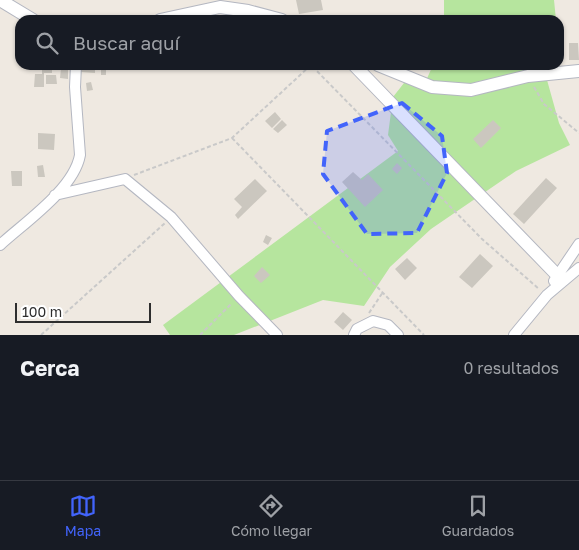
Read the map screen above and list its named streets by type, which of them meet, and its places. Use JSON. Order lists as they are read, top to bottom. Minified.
{"scale_bar":"100 m","page":{"search":"Buscar aquí","scale":"100 m","heading":["Cerca","0 resultados"],"nav":["Mapa","Cómo llegar","Guardados"]}}
